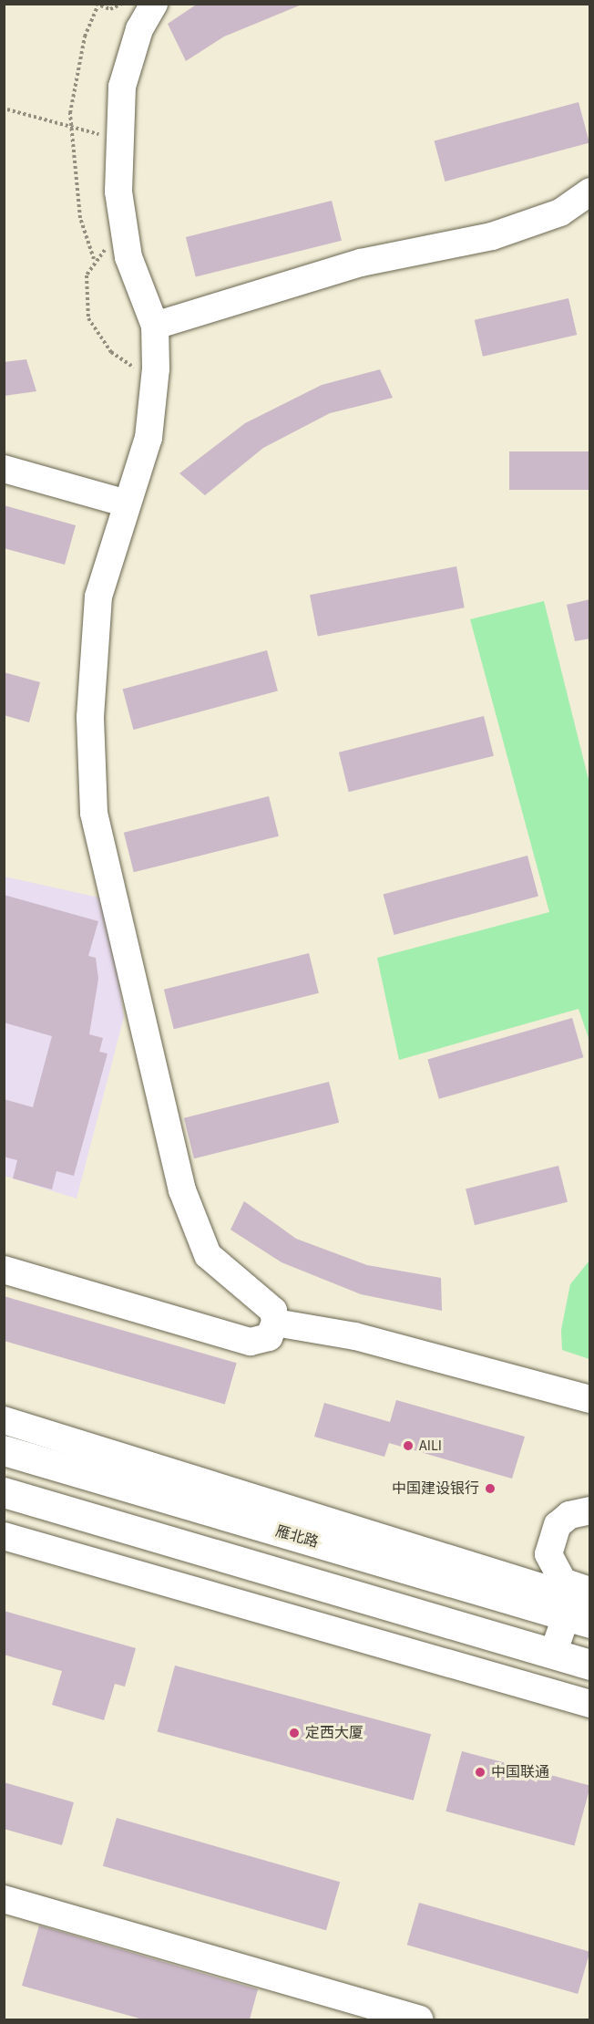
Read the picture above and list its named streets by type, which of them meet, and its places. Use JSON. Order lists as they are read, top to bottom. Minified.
{"streets":{"main road":["雁北路"]},"places":["AILI","中国建设银行","定西大厦","中国联通"]}
